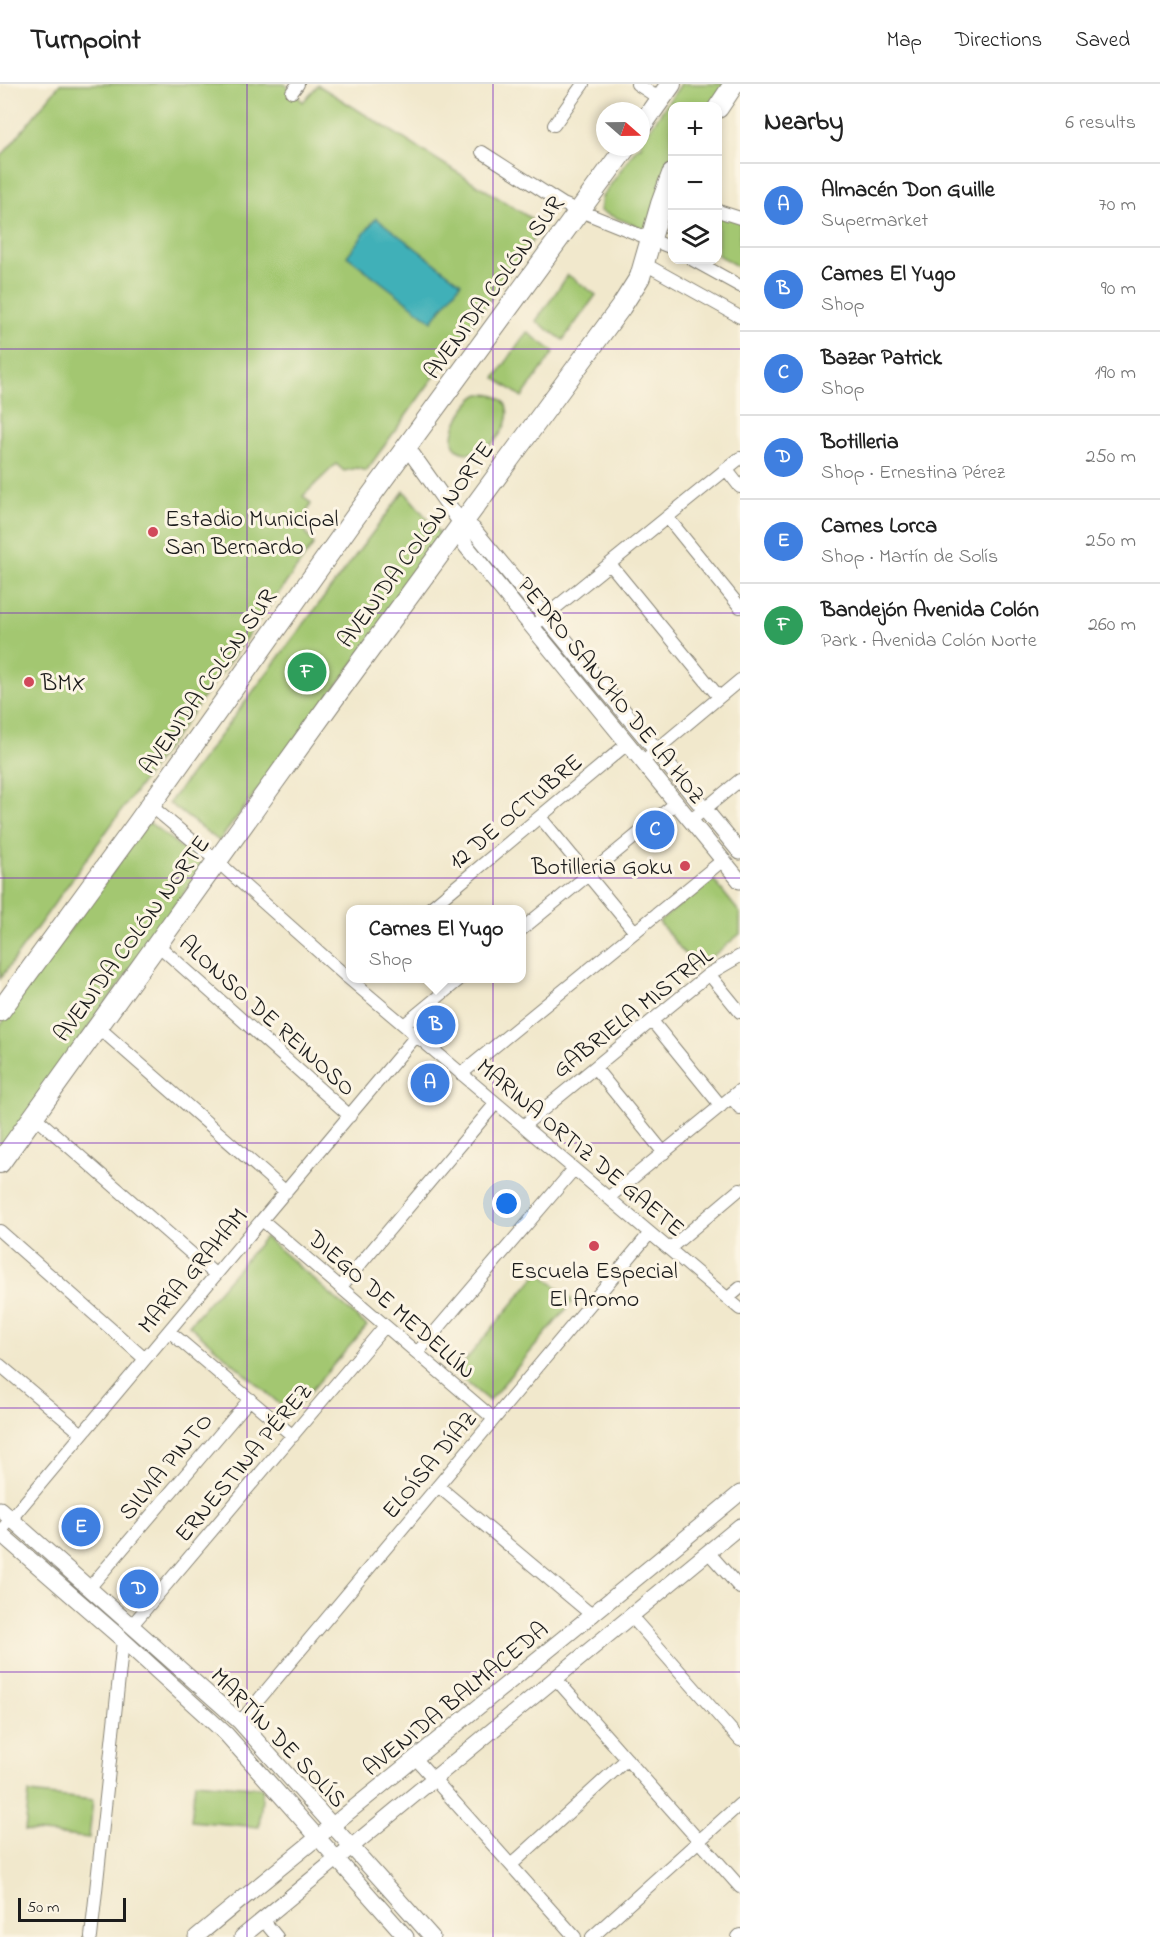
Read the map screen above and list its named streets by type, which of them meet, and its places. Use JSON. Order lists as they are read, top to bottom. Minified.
{"streets":{"main road":["AVENIDA COLÓN SUR","AVENIDA COLÓN NORTE"],"street":["PEDRO SANCHO DE LA HOZ","12 DE OCTUBRE","GABRIELA MISTRAL","ALONSO DE REINOSO","MARINA ORTIZ DE GAETE","MARÍA GRAHAM","DIEGO DE MEDELLÍN","ERNESTINA PÉREZ","ELOÍSA DÍAZ","SILVIA PINTO","AVENIDA BALMACEDA","MARTÍN DE SOLÍS"]},"crossings":[["AVENIDA COLÓN SUR","PEDRO SANCHO DE LA HOZ"],["AVENIDA COLÓN SUR","MARINA ORTIZ DE GAETE"],["AVENIDA COLÓN NORTE","PEDRO SANCHO DE LA HOZ"],["AVENIDA COLÓN NORTE","ALONSO DE REINOSO"],["AVENIDA COLÓN NORTE","MARINA ORTIZ DE GAETE"],["PEDRO SANCHO DE LA HOZ","12 DE OCTUBRE"],["GABRIELA MISTRAL","MARINA ORTIZ DE GAETE"],["ALONSO DE REINOSO","MARÍA GRAHAM"],["MARINA ORTIZ DE GAETE","MARÍA GRAHAM"],["MARINA ORTIZ DE GAETE","ELOÍSA DÍAZ"],["MARÍA GRAHAM","DIEGO DE MEDELLÍN"],["MARÍA GRAHAM","MARTÍN DE SOLÍS"],["DIEGO DE MEDELLÍN","ERNESTINA PÉREZ"],["DIEGO DE MEDELLÍN","ELOÍSA DÍAZ"],["ERNESTINA PÉREZ","MARTÍN DE SOLÍS"],["ELOÍSA DÍAZ","MARTÍN DE SOLÍS"],["SILVIA PINTO","MARTÍN DE SOLÍS"],["AVENIDA BALMACEDA","MARTÍN DE SOLÍS"]],"places":["Estadio Municipal San Bernardo","BMX","Botilleria Goku","Escuela Especial El Aromo"],"scale_bar":"50 m","north":"right","page":{"header":"Turnpoint","nav":["Map","Directions","Saved"],"heading":["Nearby","6 results"],"map_buttons":["+","−"],"list":[{"mark":"A","name":"Almacén Don Guille","note":"Supermarket","value":"70 m"},{"mark":"B","name":"Carnes El Yugo","note":"Shop","value":"90 m"},{"mark":"C","name":"Bazar Patrick","note":"Shop","value":"190 m"},{"mark":"D","name":"Botilleria","note":"Shop · Ernestina Pérez","value":"250 m"},{"mark":"E","name":"Carnes Lorca","note":"Shop · Martín de Solís","value":"250 m"},{"mark":"F","name":"Bandejón Avenida Colón","note":"Park · Avenida Colón Norte","value":"260 m"}],"pins":["F","C","B","A","E","D"],"popup":["Carnes El Yugo","Shop"],"scale":"50 m"}}
